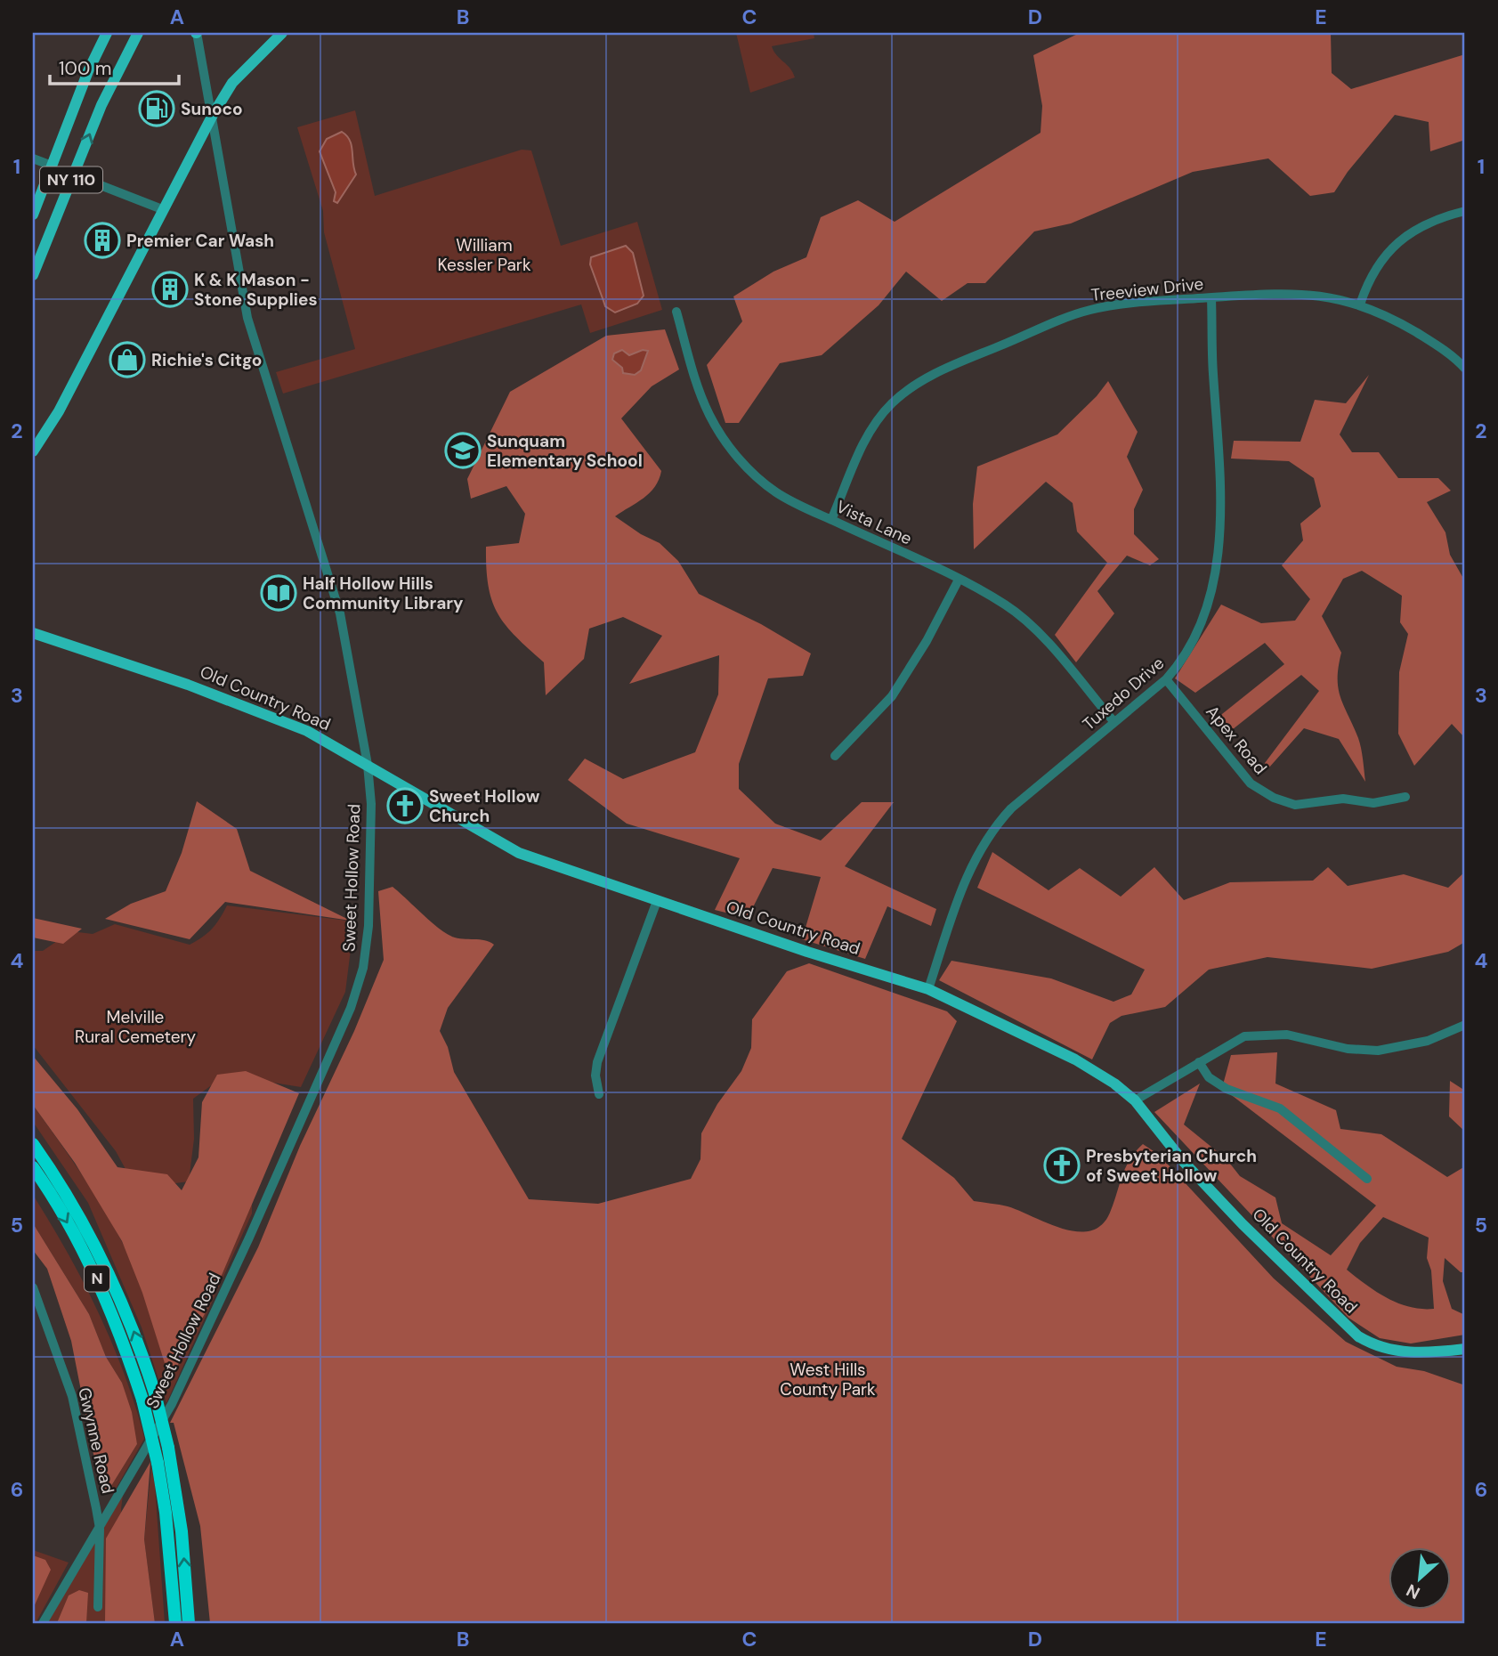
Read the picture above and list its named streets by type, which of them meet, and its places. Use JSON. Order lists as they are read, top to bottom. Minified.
{"streets":{"highway":["N"],"main road":["NY 110","Old Country Road"],"street":["Treeview Drive","Vista Lane","Tuxedo Drive","Apex Road","Sweet Hollow Road","Gwynne Road"]},"crossings":[["Treeview Drive","Vista Lane"],["Treeview Drive","Tuxedo Drive"],["Vista Lane","Tuxedo Drive"],["Tuxedo Drive","Old Country Road"],["Tuxedo Drive","Apex Road"],["Old Country Road","Sweet Hollow Road"],["Sweet Hollow Road","Gwynne Road"]],"parks":["William Kessler Park","Melville Rural Cemetery","West Hills County Park"],"places":{"fuel station":["Sunoco"],"building":["Premier Car Wash","K & K Mason - Stone Supplies"],"shop":["Richie's Citgo"],"school or university":["Sunquam Elementary School"],"library":["Half Hollow Hills Community Library"],"church":["Sweet Hollow Church","Presbyterian Church of Sweet Hollow"]},"scale_bar":"100 m","north":"bottom left","grid":{"columns":["A","B","C","D","E"],"rows":["1","2","3","4","5","6"]}}
